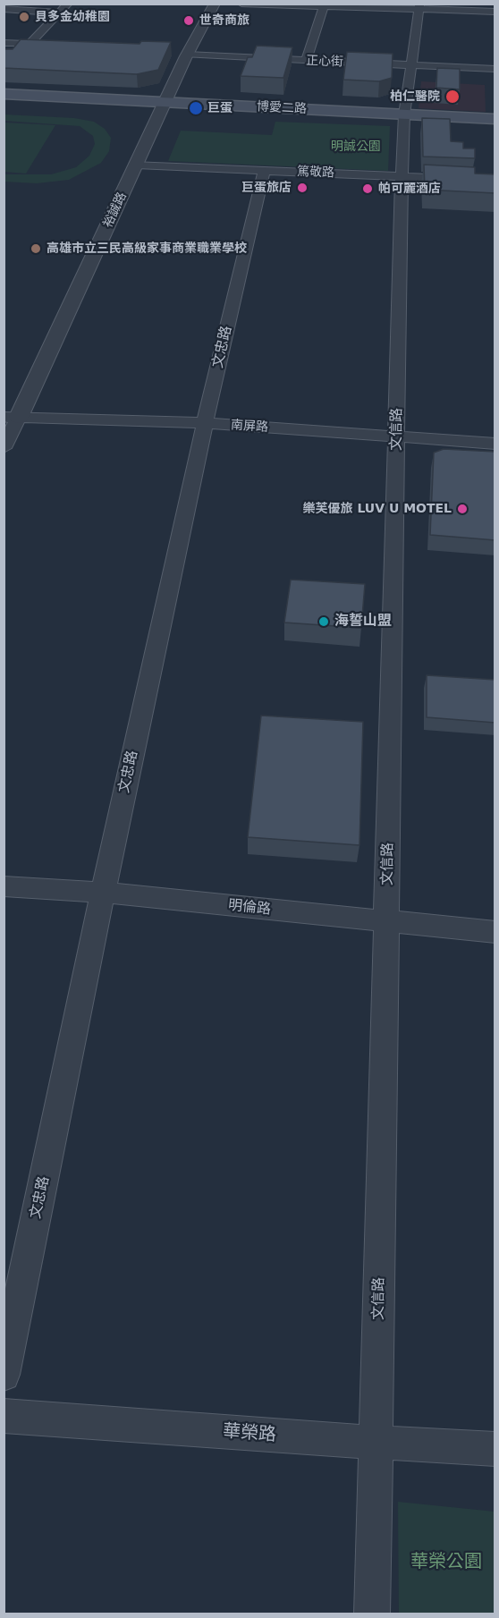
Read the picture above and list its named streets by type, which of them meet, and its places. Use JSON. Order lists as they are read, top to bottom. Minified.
{"streets":{"main road":["博愛二路"],"street":["正心街","篤敬路","裕誠路","文忠路","南屏路","文信路","明倫路","華榮路"]},"crossings":[["正心街","裕誠路"],["正心街","文信路"],["博愛二路","裕誠路"],["博愛二路","文信路"],["篤敬路","裕誠路"],["篤敬路","文忠路"],["篤敬路","文信路"],["裕誠路","南屏路"],["文忠路","南屏路"],["文忠路","明倫路"],["南屏路","文信路"],["文信路","明倫路"],["文信路","華榮路"]],"parks":["明誠公園","華榮公園"],"places":["貝多金幼稚園","世奇商旅","柏仁醫院","巨蛋","巨蛋旅店","帕可麗酒店","高雄市立三民高級家事商業職業學校","樂芙優旅 LUV U MOTEL","海誓山盟"]}
